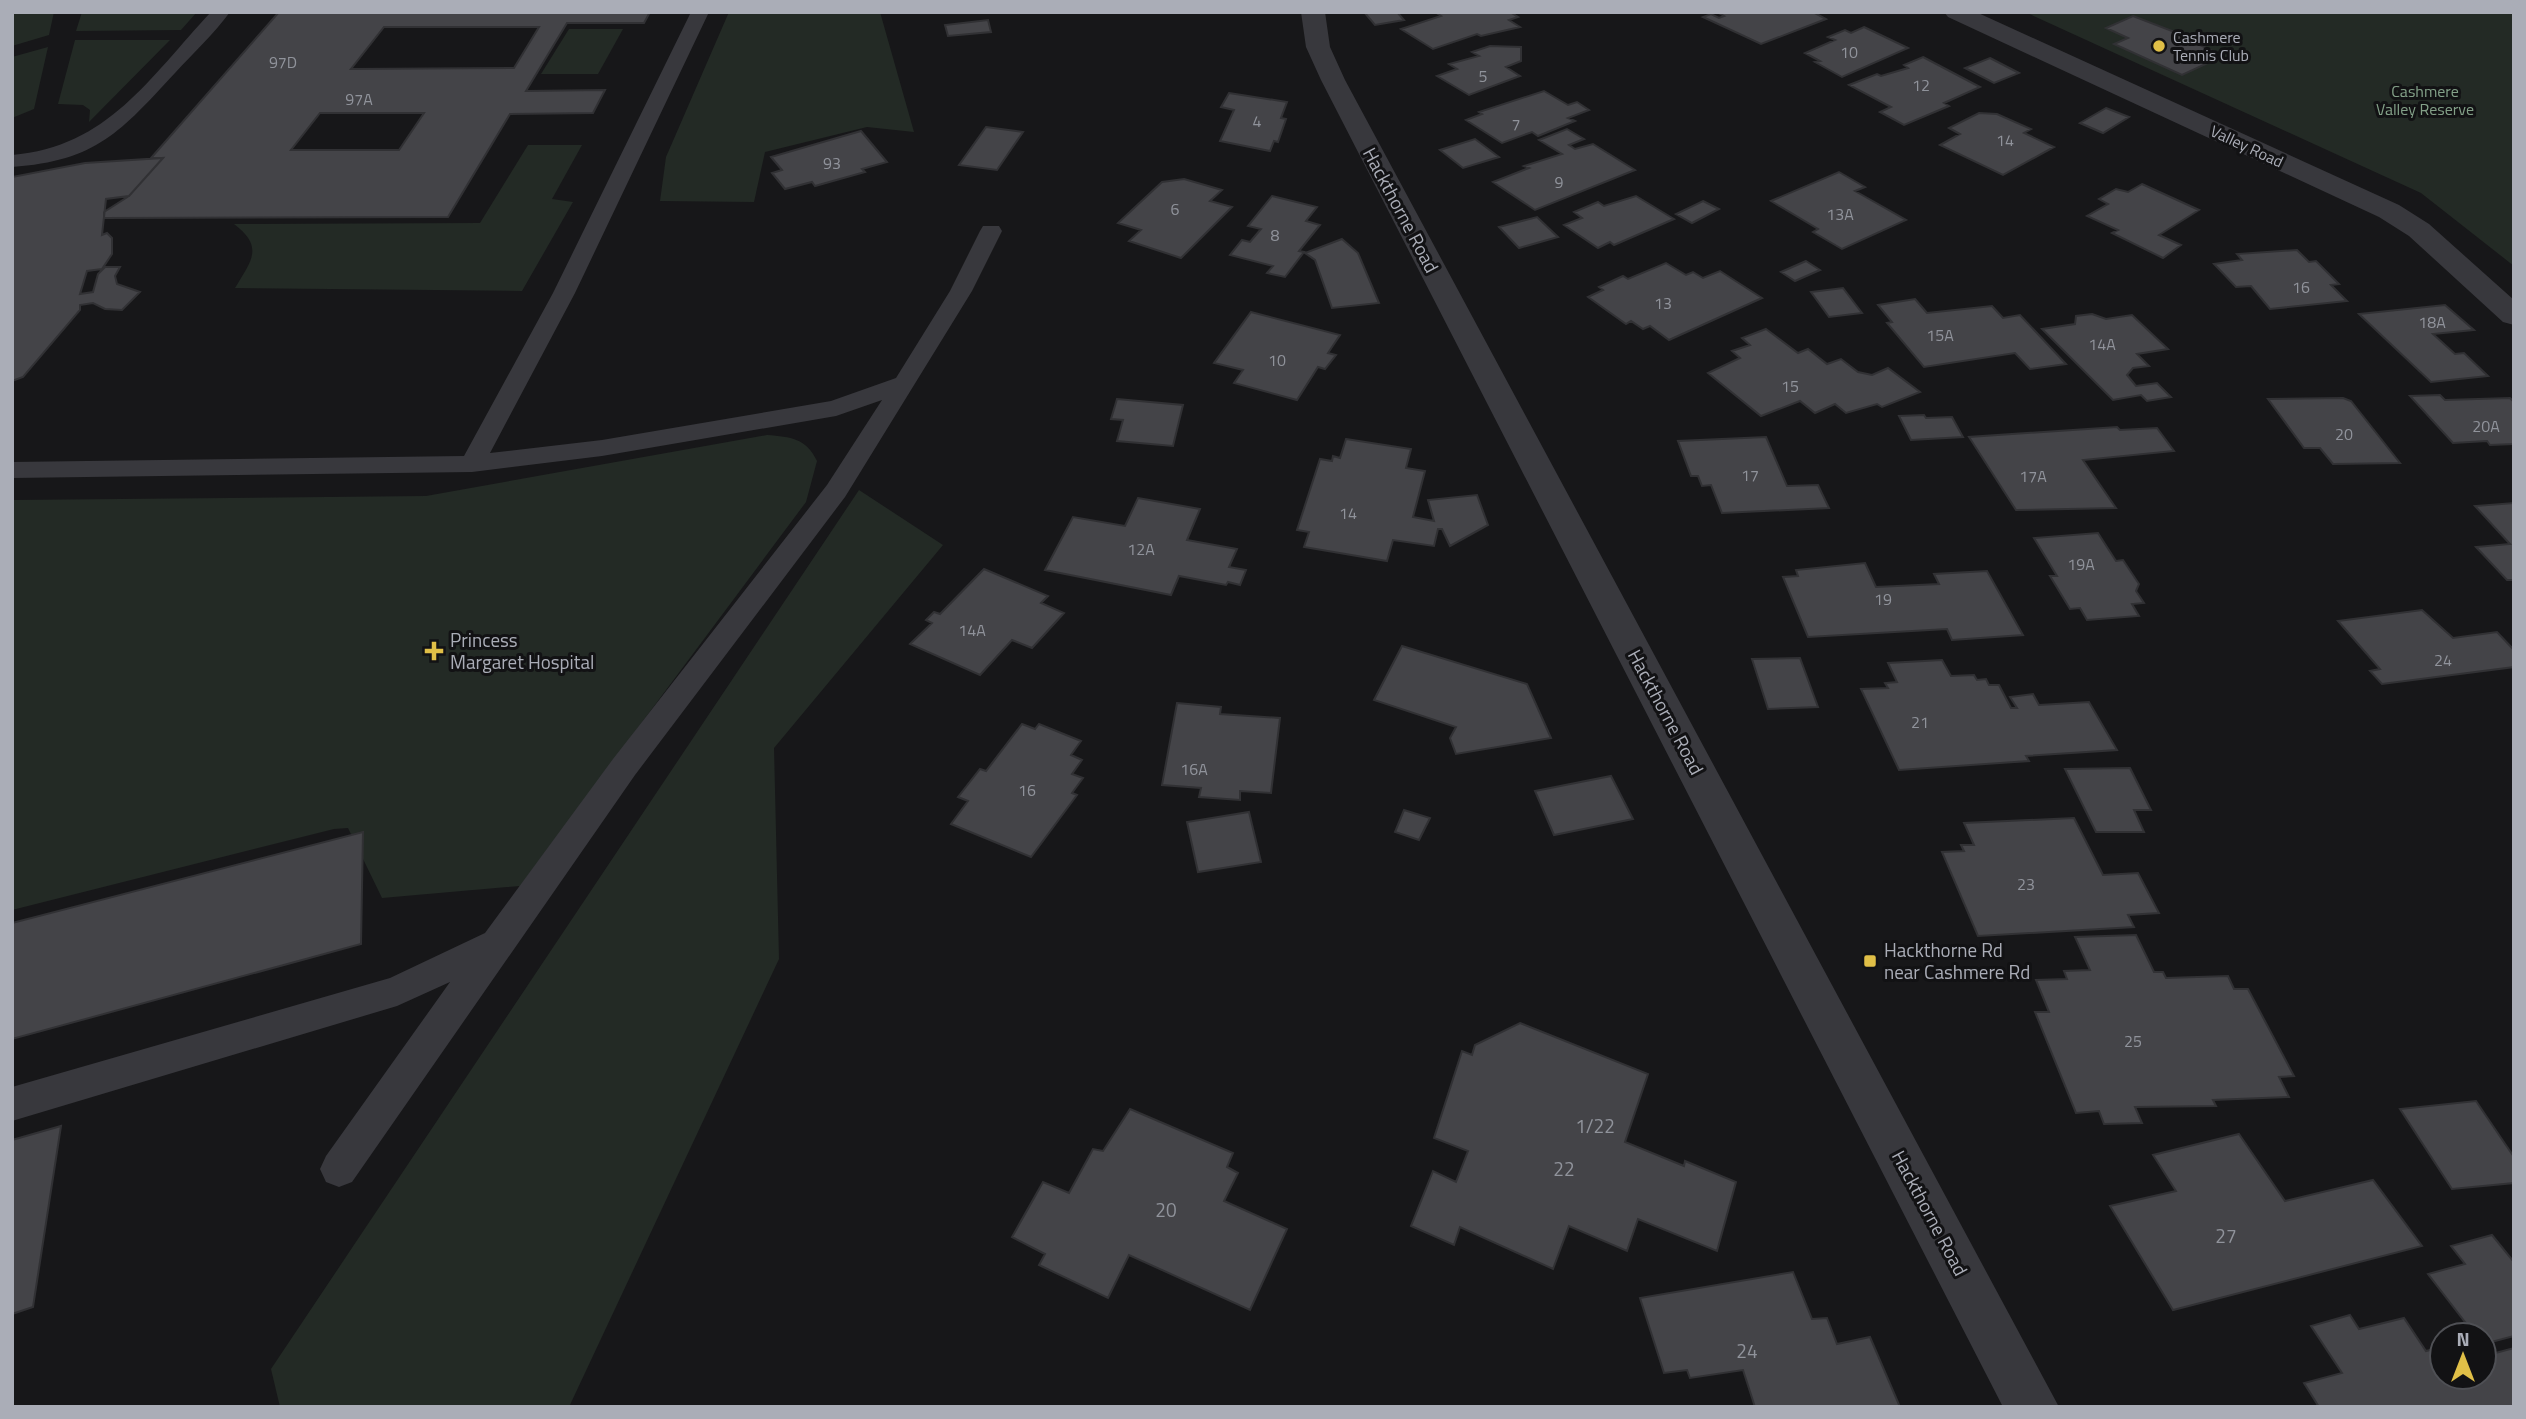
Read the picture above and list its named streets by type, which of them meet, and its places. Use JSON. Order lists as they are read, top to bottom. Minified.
{"streets":{"street":["Valley Road","Hackthorne Road"]},"parks":["Cashmere Valley Reserve"],"places":{"other":["Cashmere Tennis Club"],"health":["Princess Margaret Hospital"],"transit":["Hackthorne Rd near Cashmere Rd"]},"house_numbers":["10","97D","5","12","97A","4","7","14","93","9","6","13A","8","16","13","18A","15A","14A","10","15","20A","20","17","17A","14","12A","19A","19","14A","24","21","16A","16","23","25","1/22","22","20","27","24"],"north":"top"}
